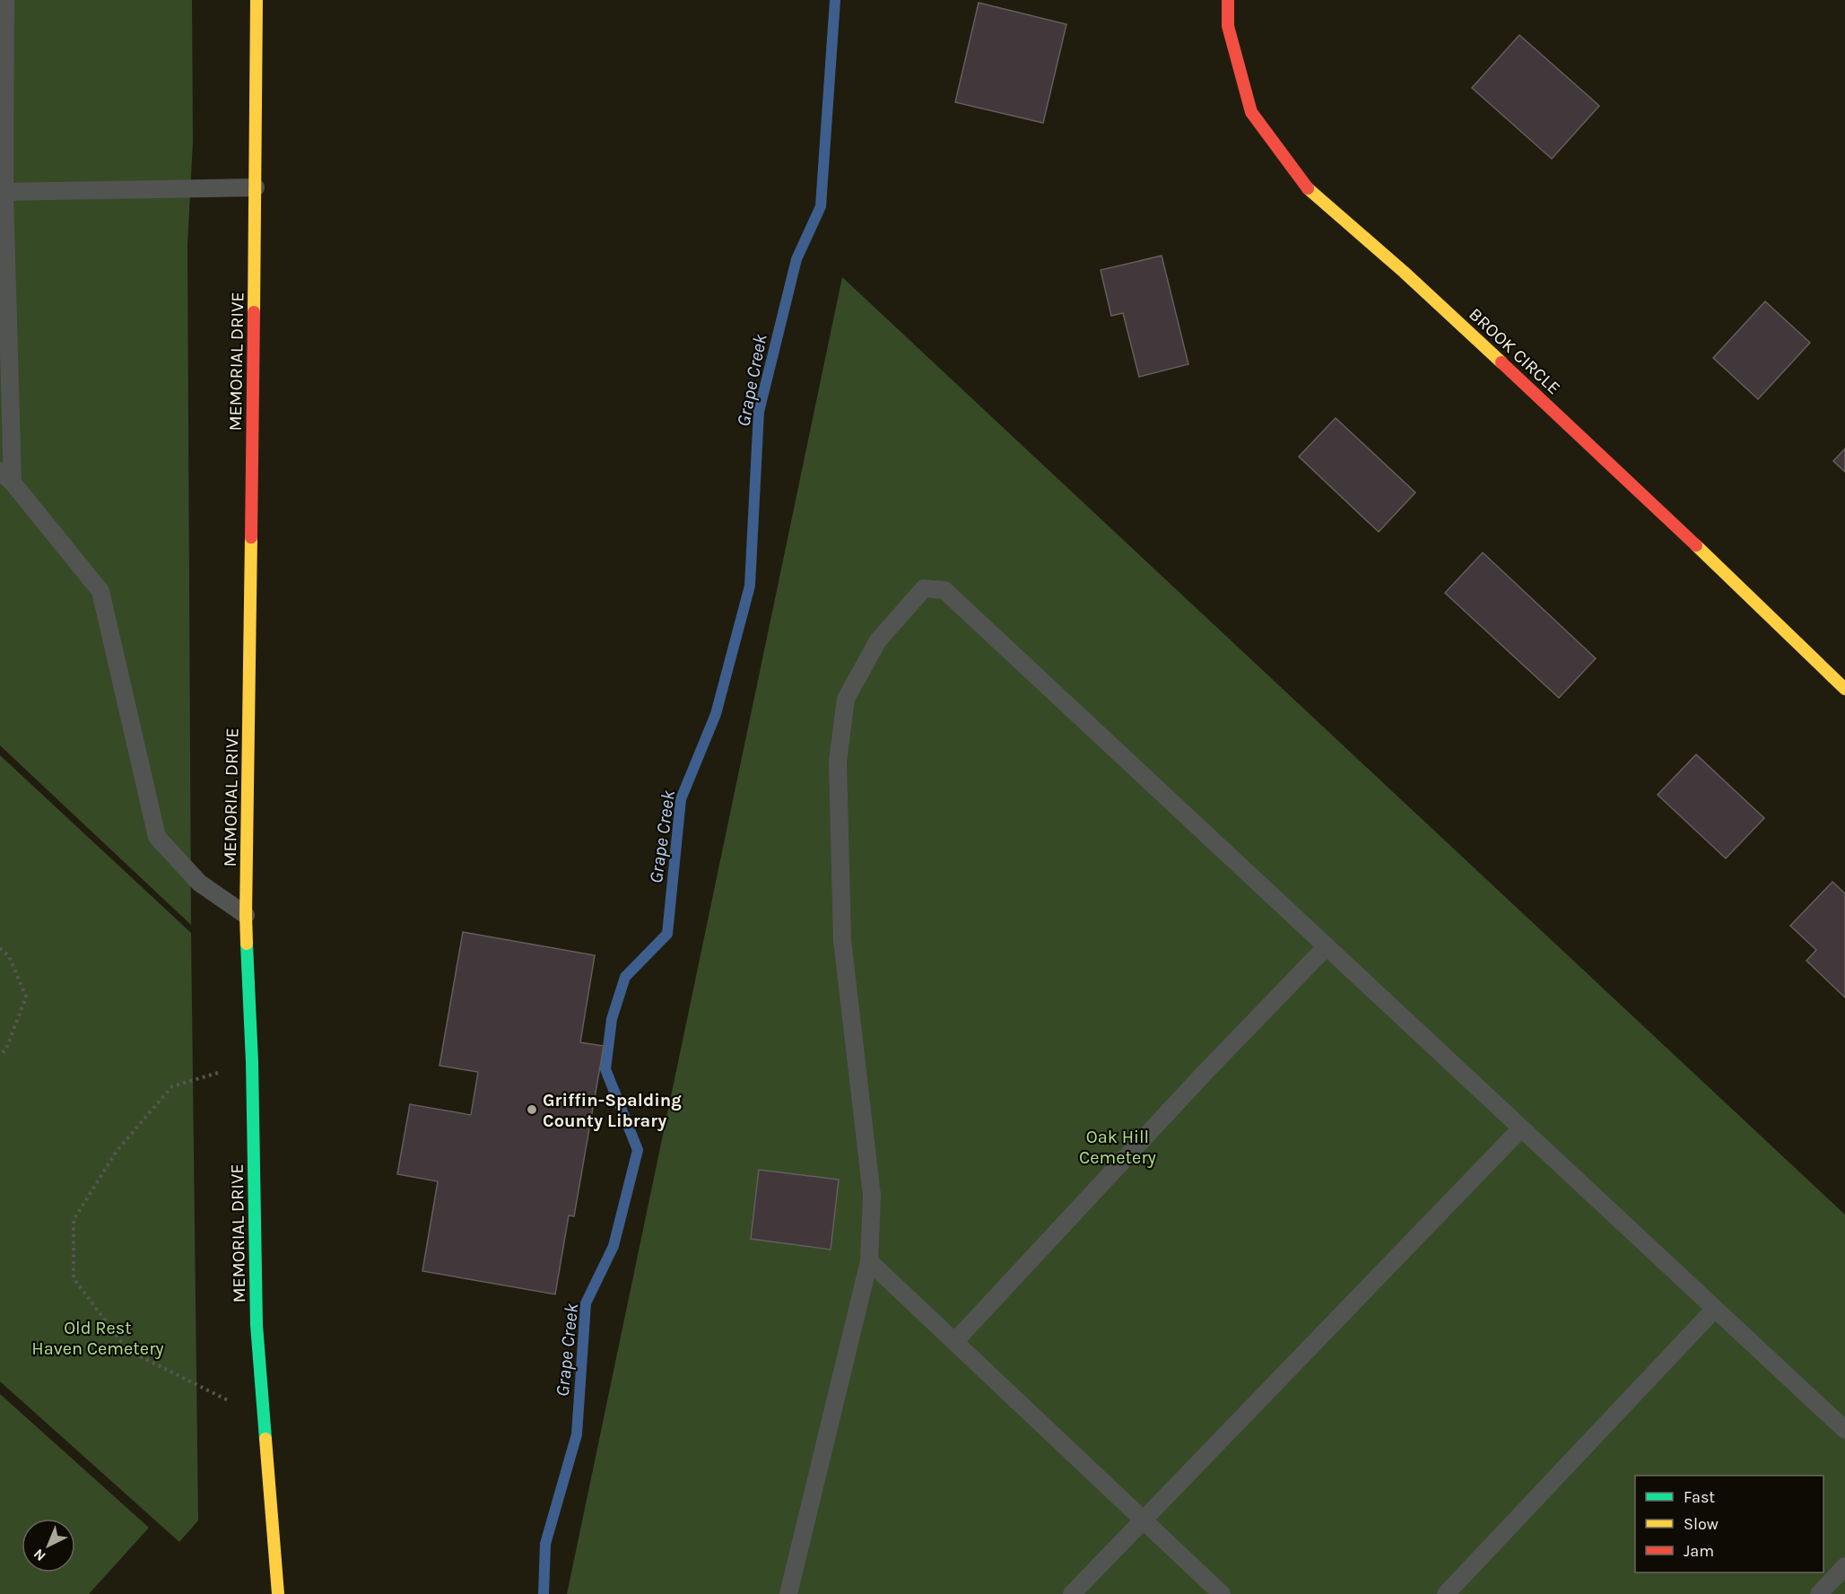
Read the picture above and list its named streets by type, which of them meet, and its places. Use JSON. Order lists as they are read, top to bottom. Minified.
{"streets":{"main road":["BROOK CIRCLE","MEMORIAL DRIVE"]},"water":["Grape Creek"],"parks":["Oak Hill Cemetery","Old Rest Haven Cemetery"],"places":["Griffin-Spalding County Library"],"legend":["Fast","Slow","Jam"],"north":"bottom left"}
